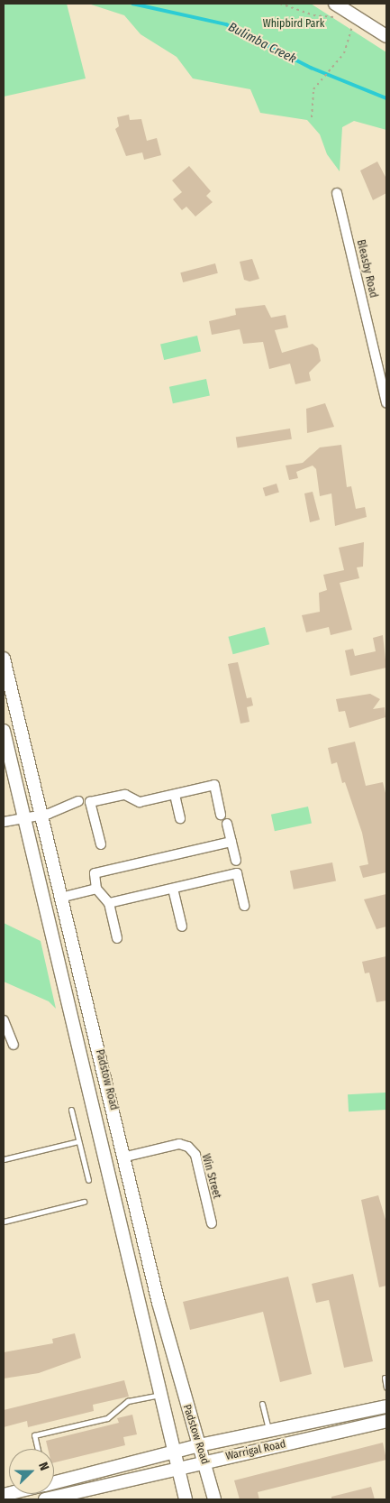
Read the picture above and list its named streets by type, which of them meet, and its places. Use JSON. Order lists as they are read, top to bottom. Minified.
{"streets":{"main road":["Padstow Road","Warrigal Road"],"street":["Bleasby Road","Win Street"]},"crossings":[["Padstow Road","Win Street"],["Padstow Road","Warrigal Road"]],"water":["Bulimba Creek"],"parks":["Whipbird Park"],"north":"right"}
